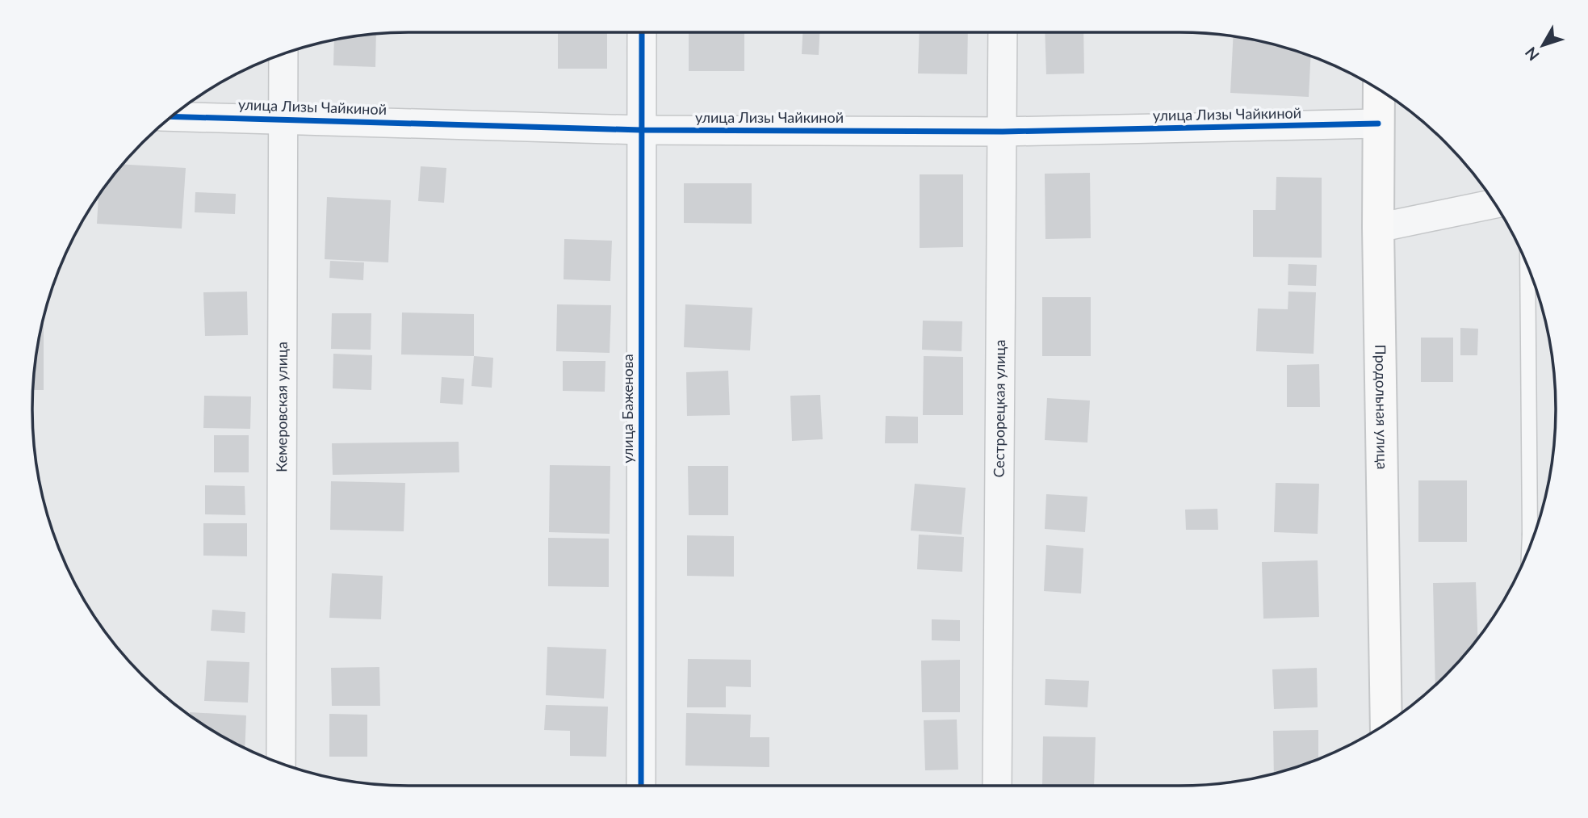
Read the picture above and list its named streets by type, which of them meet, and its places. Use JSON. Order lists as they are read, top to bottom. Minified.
{"streets":{"main road":["Продольная улица"],"street":["улица Лизы Чайкиной","Кемеровская улица","Сестрорецкая улица","улица Баженова"]},"crossings":[["улица Лизы Чайкиной","Кемеровская улица"],["улица Лизы Чайкиной","Сестрорецкая улица"],["улица Лизы Чайкиной","Продольная улица"],["улица Лизы Чайкиной","улица Баженова"]],"north":"bottom left"}
